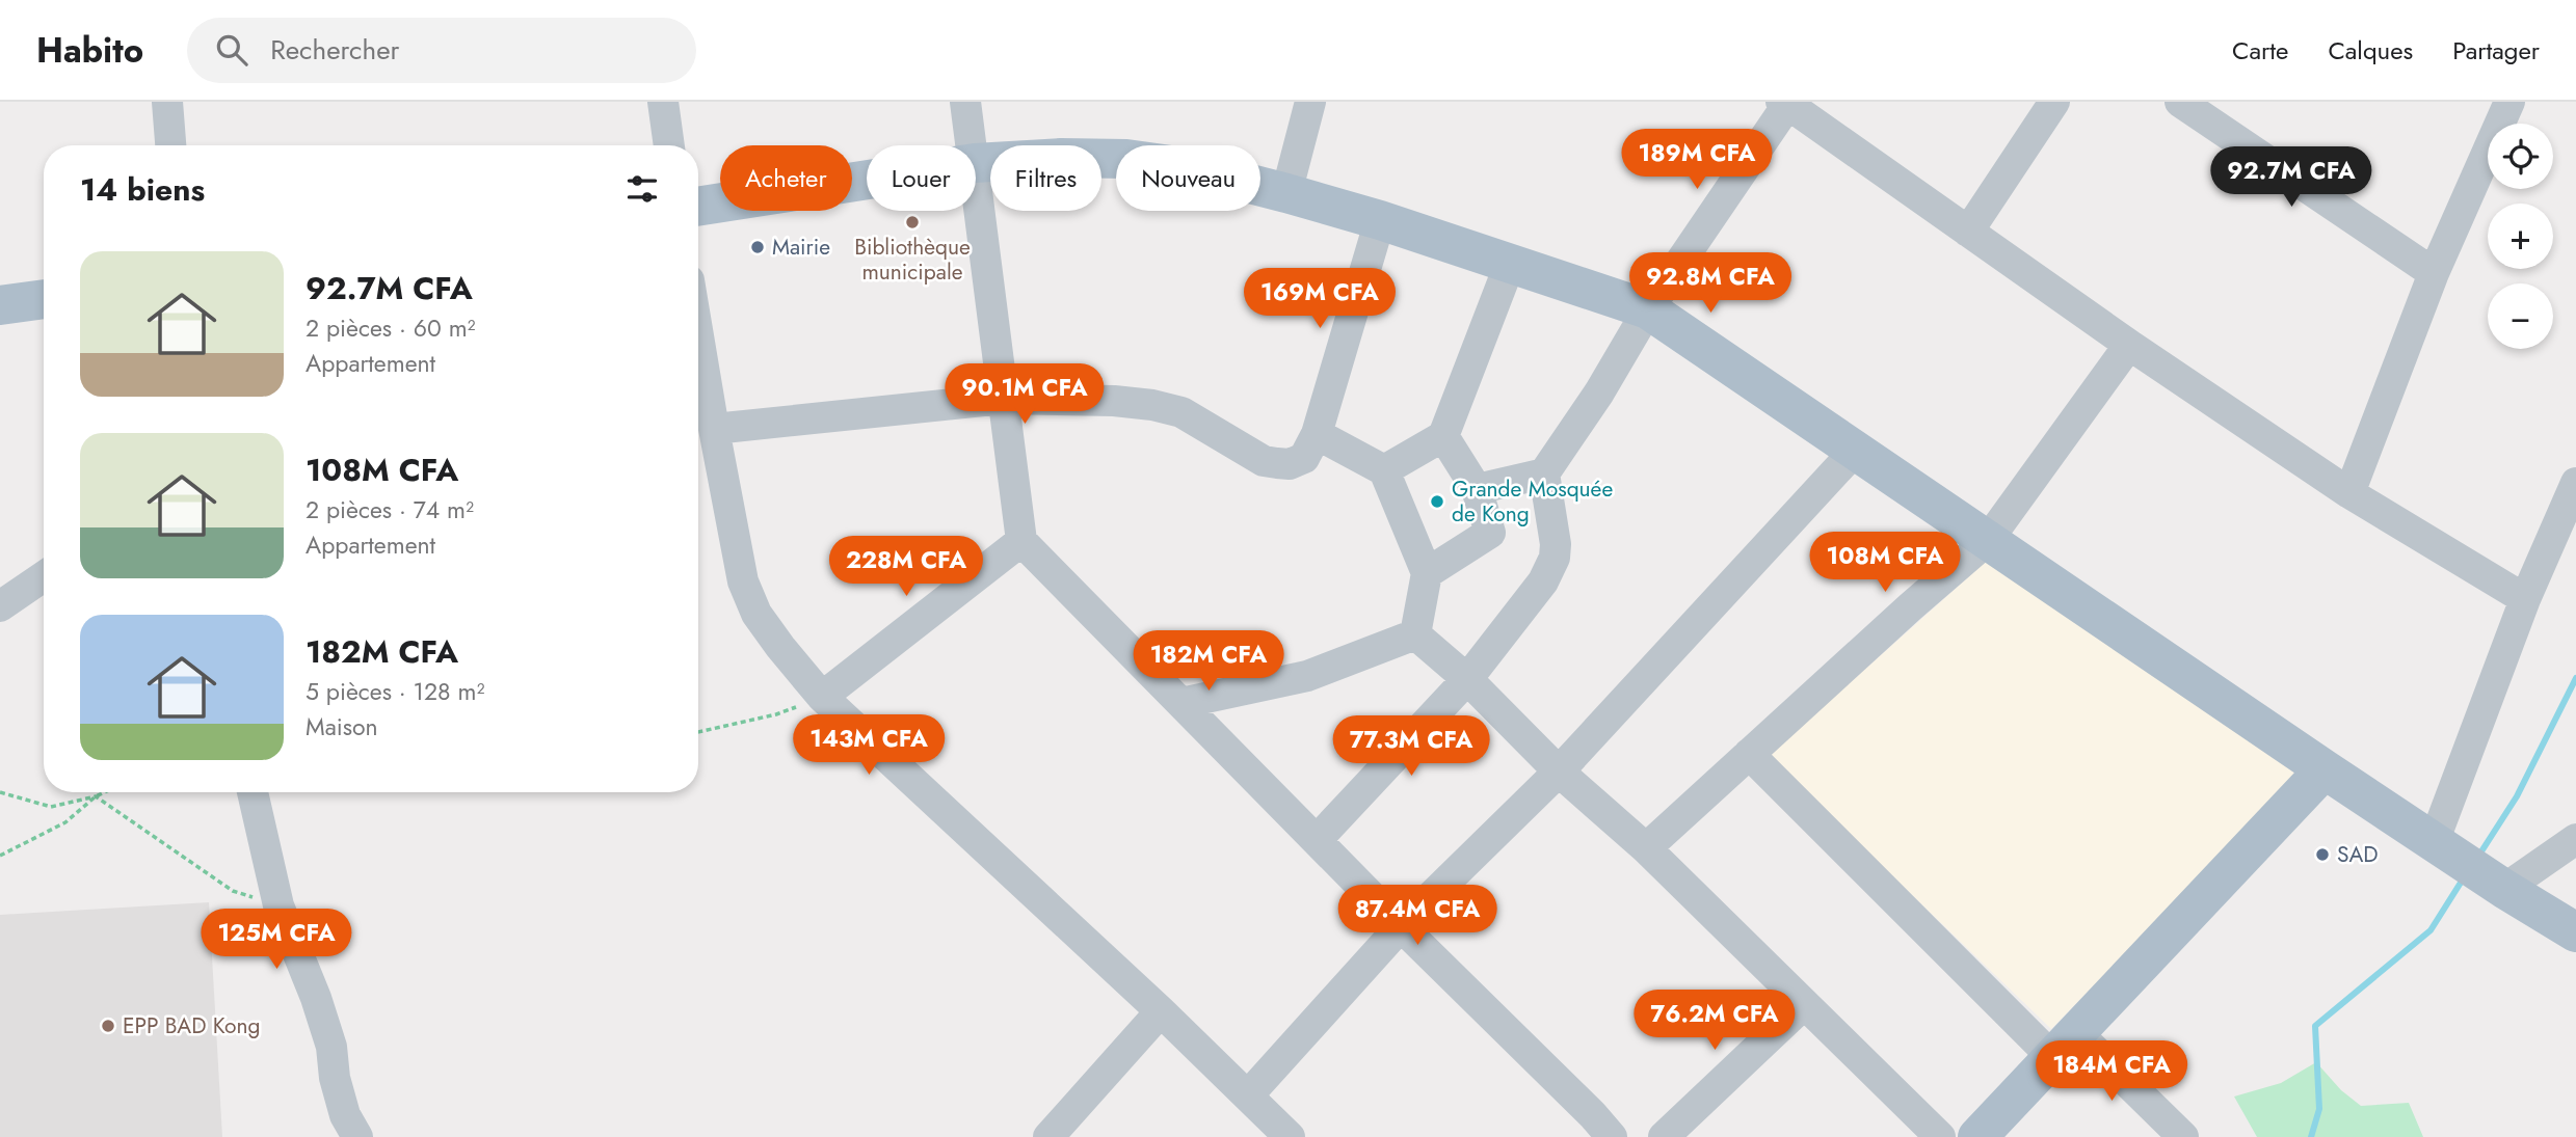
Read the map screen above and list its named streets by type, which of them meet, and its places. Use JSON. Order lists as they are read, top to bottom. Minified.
{"places":["Bibliothèque municipale","Mairie","Grande Mosquée de Kong","SAD","EPP BAD Kong"],"page":{"header":"Habito","search":"Rechercher","nav":["Carte","Calques","Partager"],"map_buttons":["+","−"],"price":["189M CFA","92.7M CFA","92.8M CFA","169M CFA","90.1M CFA","108M CFA","228M CFA","182M CFA","143M CFA","77.3M CFA","87.4M CFA","125M CFA","76.2M CFA","184M CFA"],"chip":["Acheter","Louer","Filtres","Nouveau"],"heading":"14 biens","list":[{"name":"92.7M CFA","note":"2 pièces · 60 m² · Appartement"},{"name":"108M CFA","note":"2 pièces · 74 m² · Appartement"},{"name":"182M CFA","note":"5 pièces · 128 m² · Maison"}]}}
